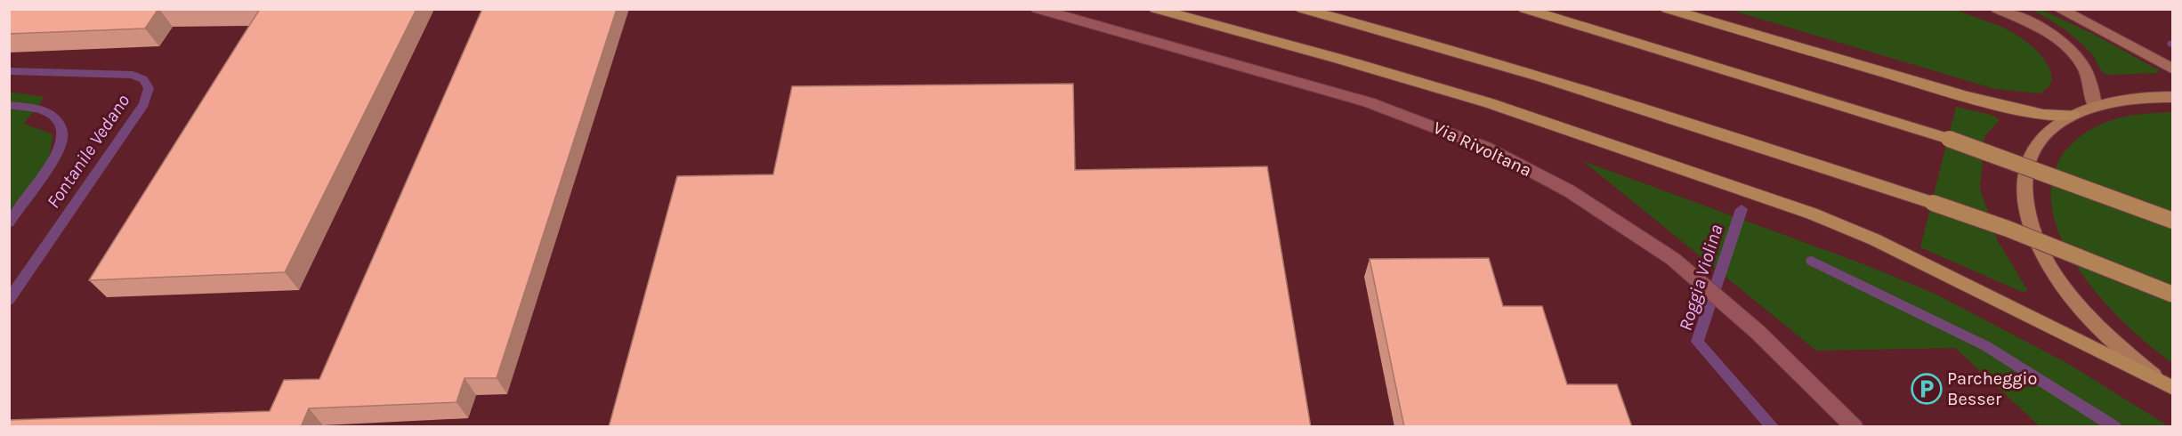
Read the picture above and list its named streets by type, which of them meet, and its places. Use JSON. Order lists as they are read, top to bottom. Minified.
{"streets":{"street":["Via Rivoltana"]},"water":["Fontanile Vedano","Roggia Violina"],"places":{"parking":["Parcheggio Besser"]}}
